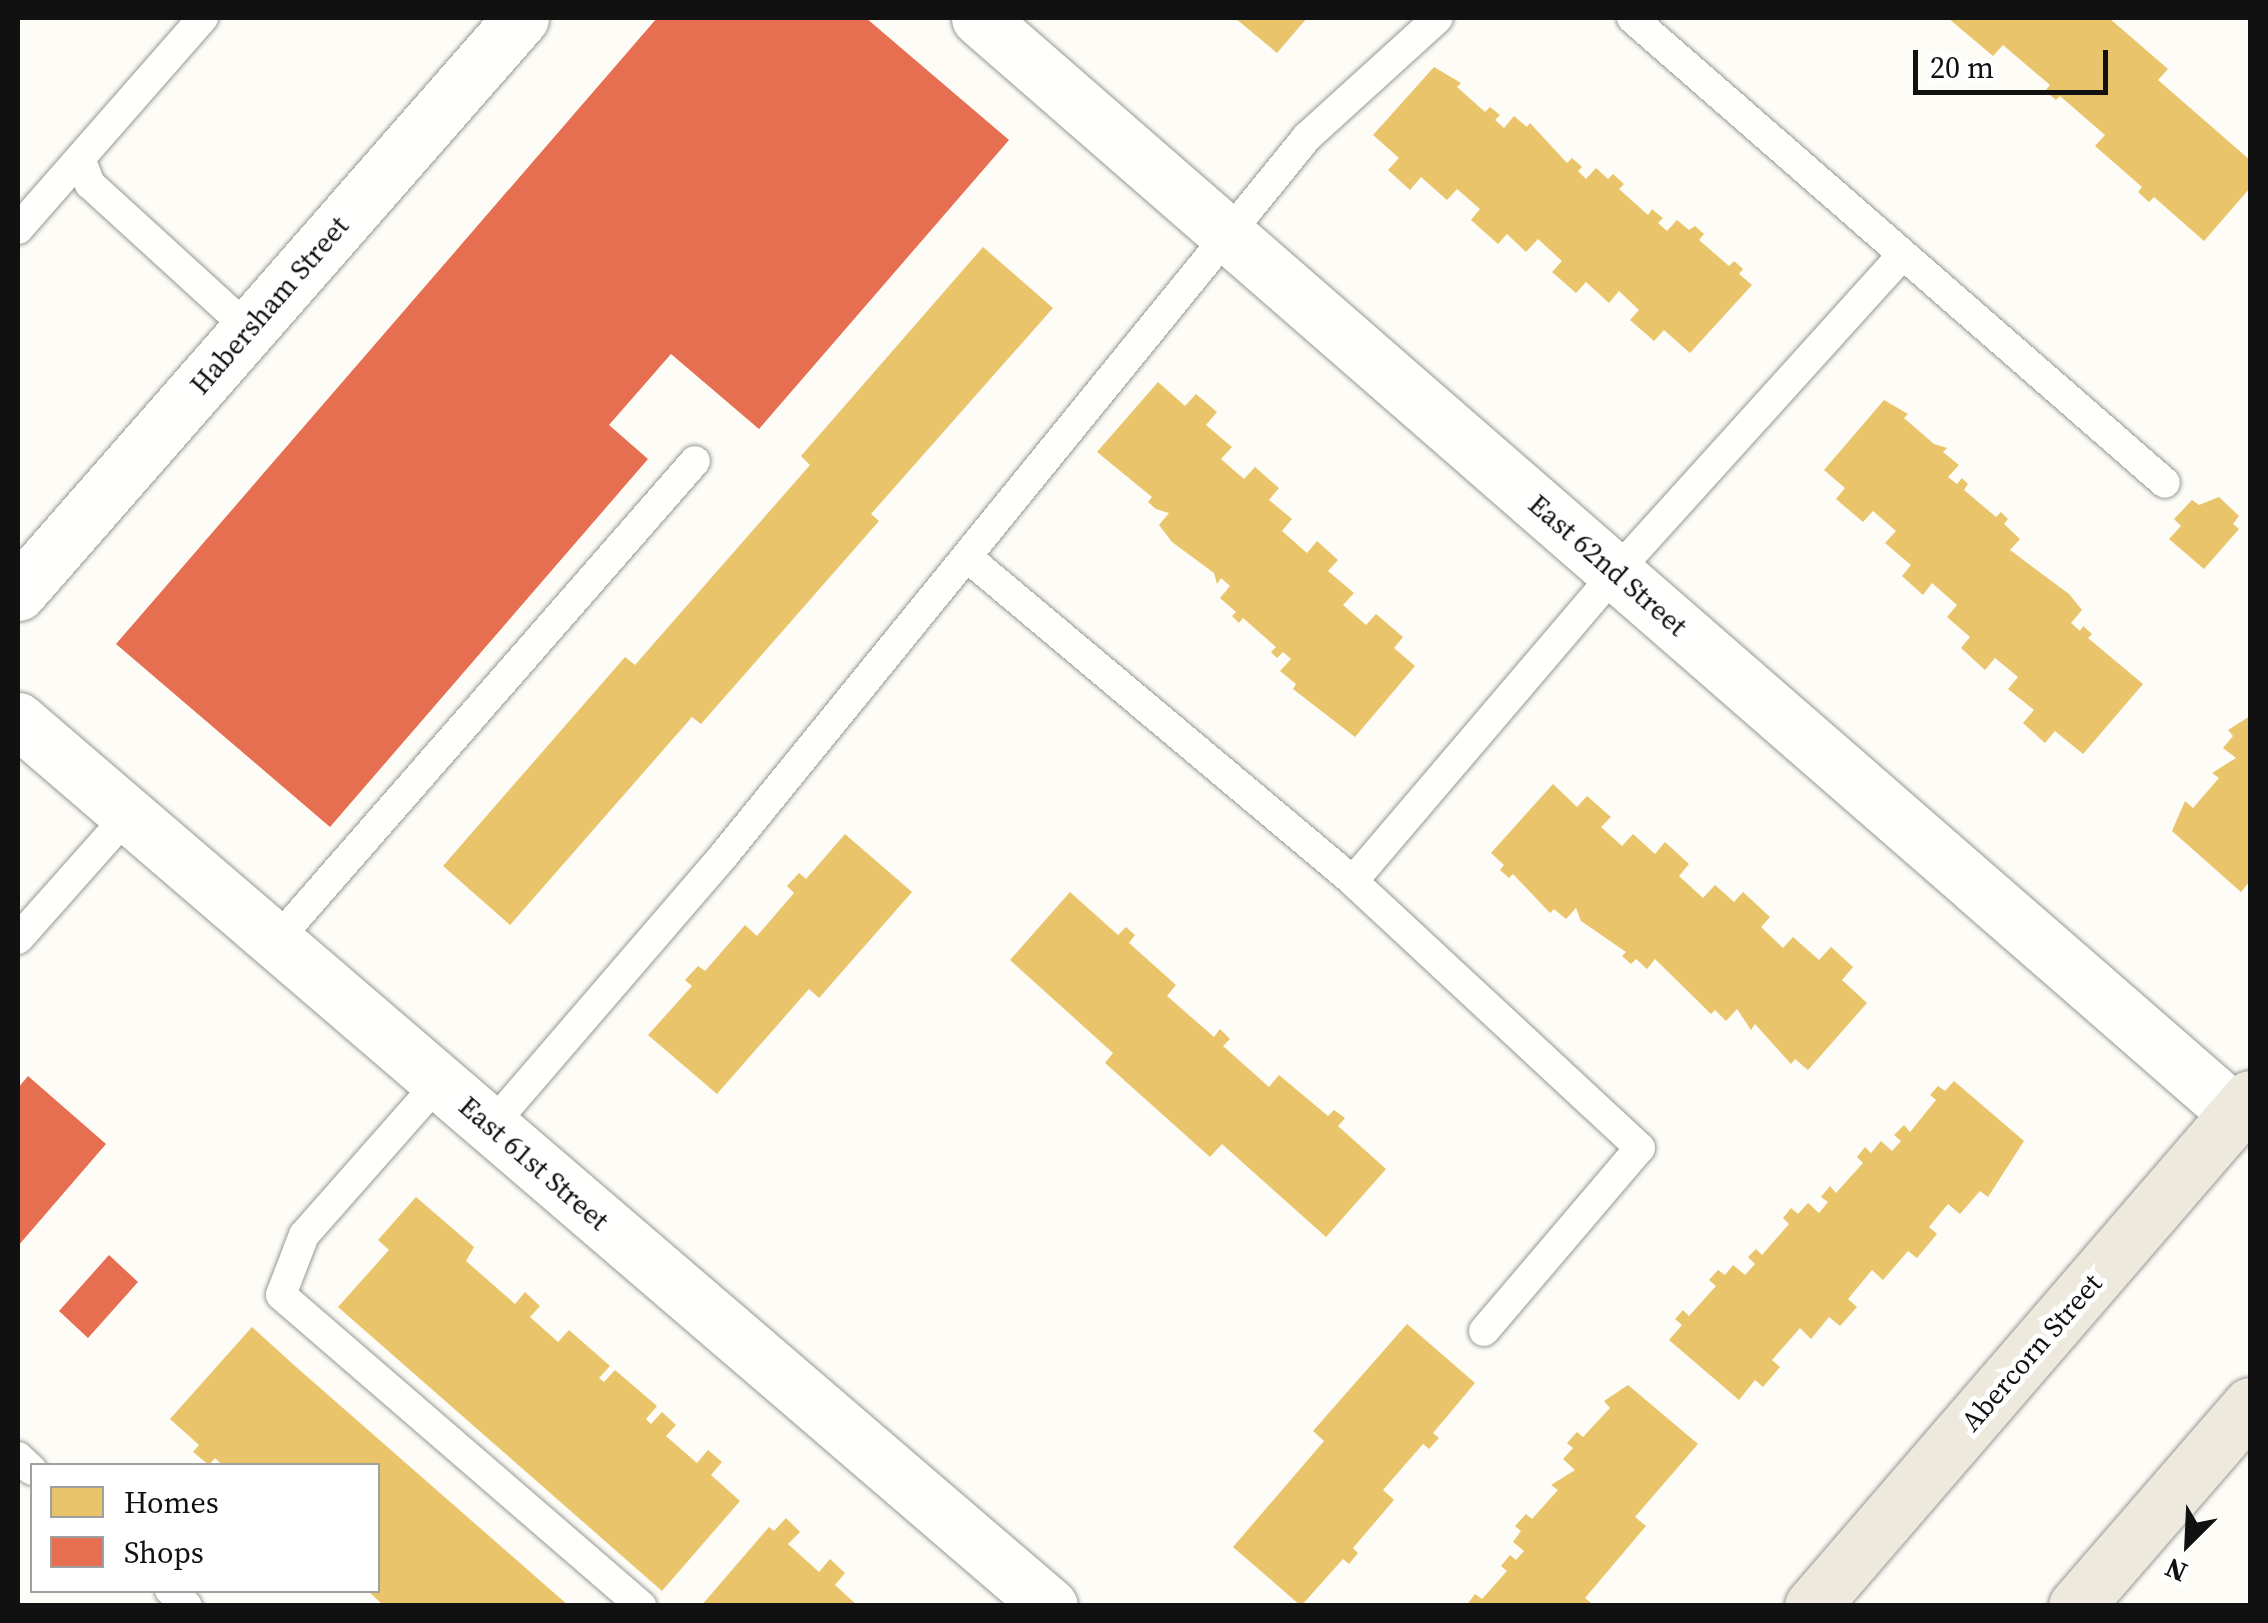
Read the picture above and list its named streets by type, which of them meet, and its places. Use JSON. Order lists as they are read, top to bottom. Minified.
{"streets":{"main road":["Abercorn Street"],"street":["Habersham Street","East 62nd Street","East 61st Street"]},"crossings":[["East 62nd Street","Abercorn Street"]],"legend":["Homes","Shops"],"scale_bar":"20 m","north":"bottom left"}
